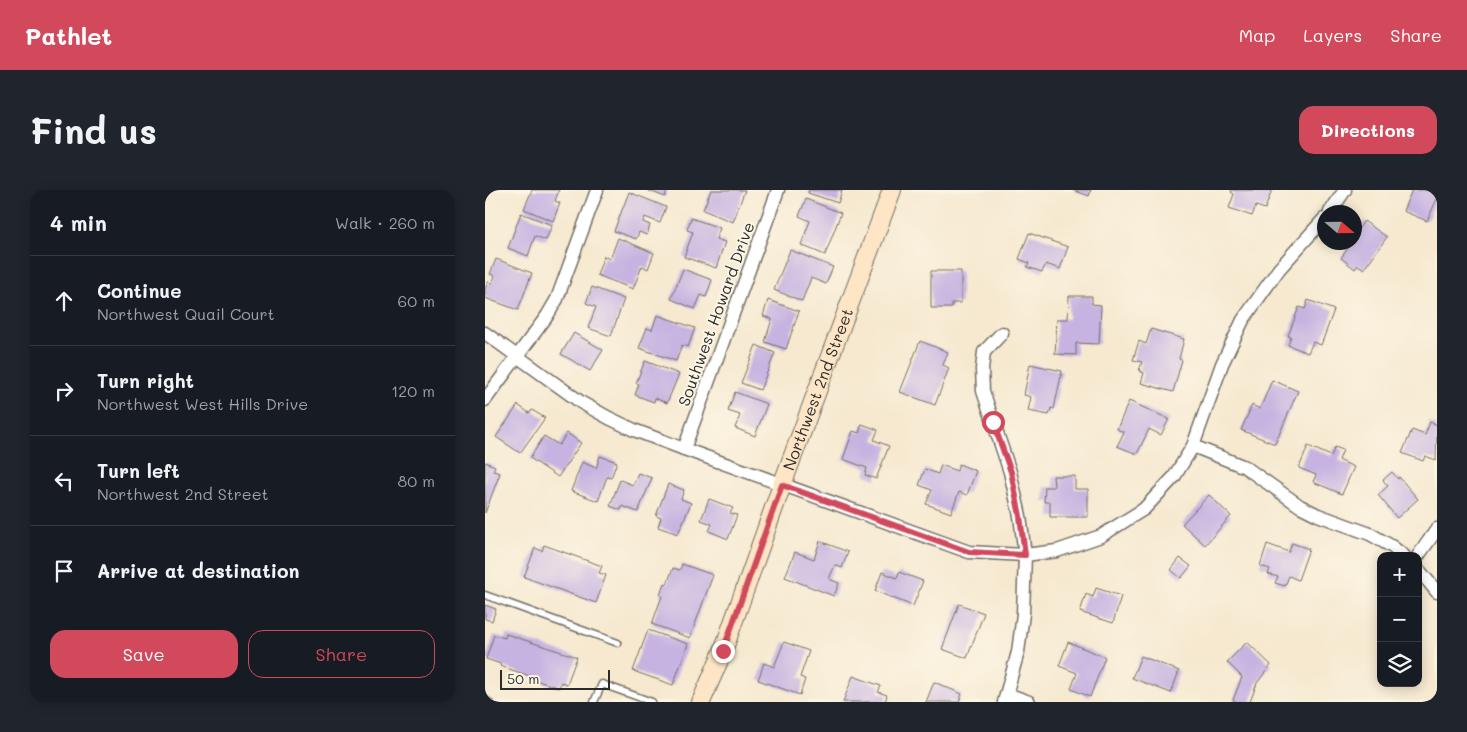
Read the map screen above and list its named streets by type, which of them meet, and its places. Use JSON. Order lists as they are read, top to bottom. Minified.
{"streets":{"street":["Southwest Howard Drive","Northwest 2nd Street"]},"scale_bar":"50 m","north":"right","page":{"header":"Pathlet","nav":["Map","Layers","Share"],"buttons":["Directions",["Save","Share"]],"title":"Find us","heading":["4 min","Walk · 260 m"],"list":[["Continue","Northwest Quail Court","60 m"],["Turn right","Northwest West Hills Drive","120 m"],["Turn left","Northwest 2nd Street","80 m"],"Arrive at destination"],"map_buttons":["+","−"],"scale":"50 m"}}
